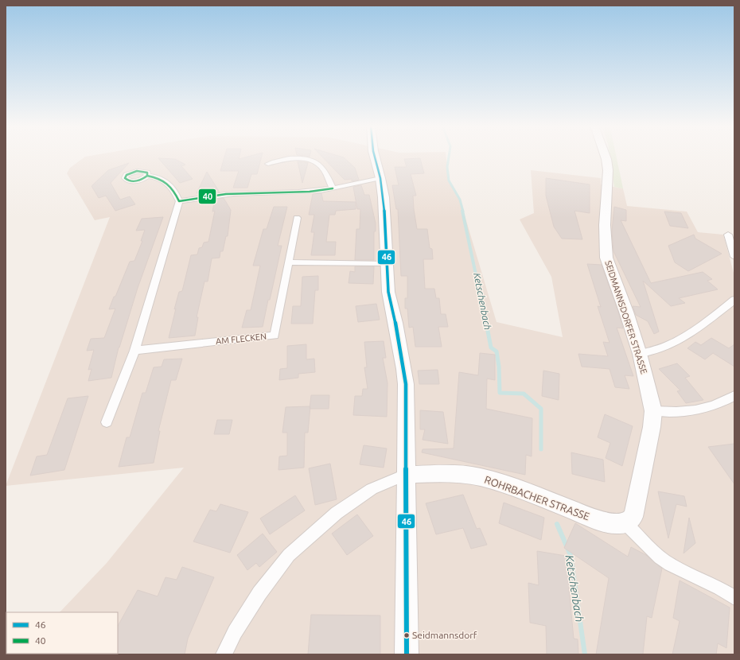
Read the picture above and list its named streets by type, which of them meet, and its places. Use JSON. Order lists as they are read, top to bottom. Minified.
{"streets":{"street":["SEIDMANNSDORFER STRASSE","AM FLECKEN","ROHRBACHER STRASSE"]},"crossings":[["SEIDMANNSDORFER STRASSE","ROHRBACHER STRASSE"]],"water":["Ketschenbach"],"places":["Seidmannsdorf"],"lines":["transit line 46","transit line 40"],"legend":["46","40"]}
